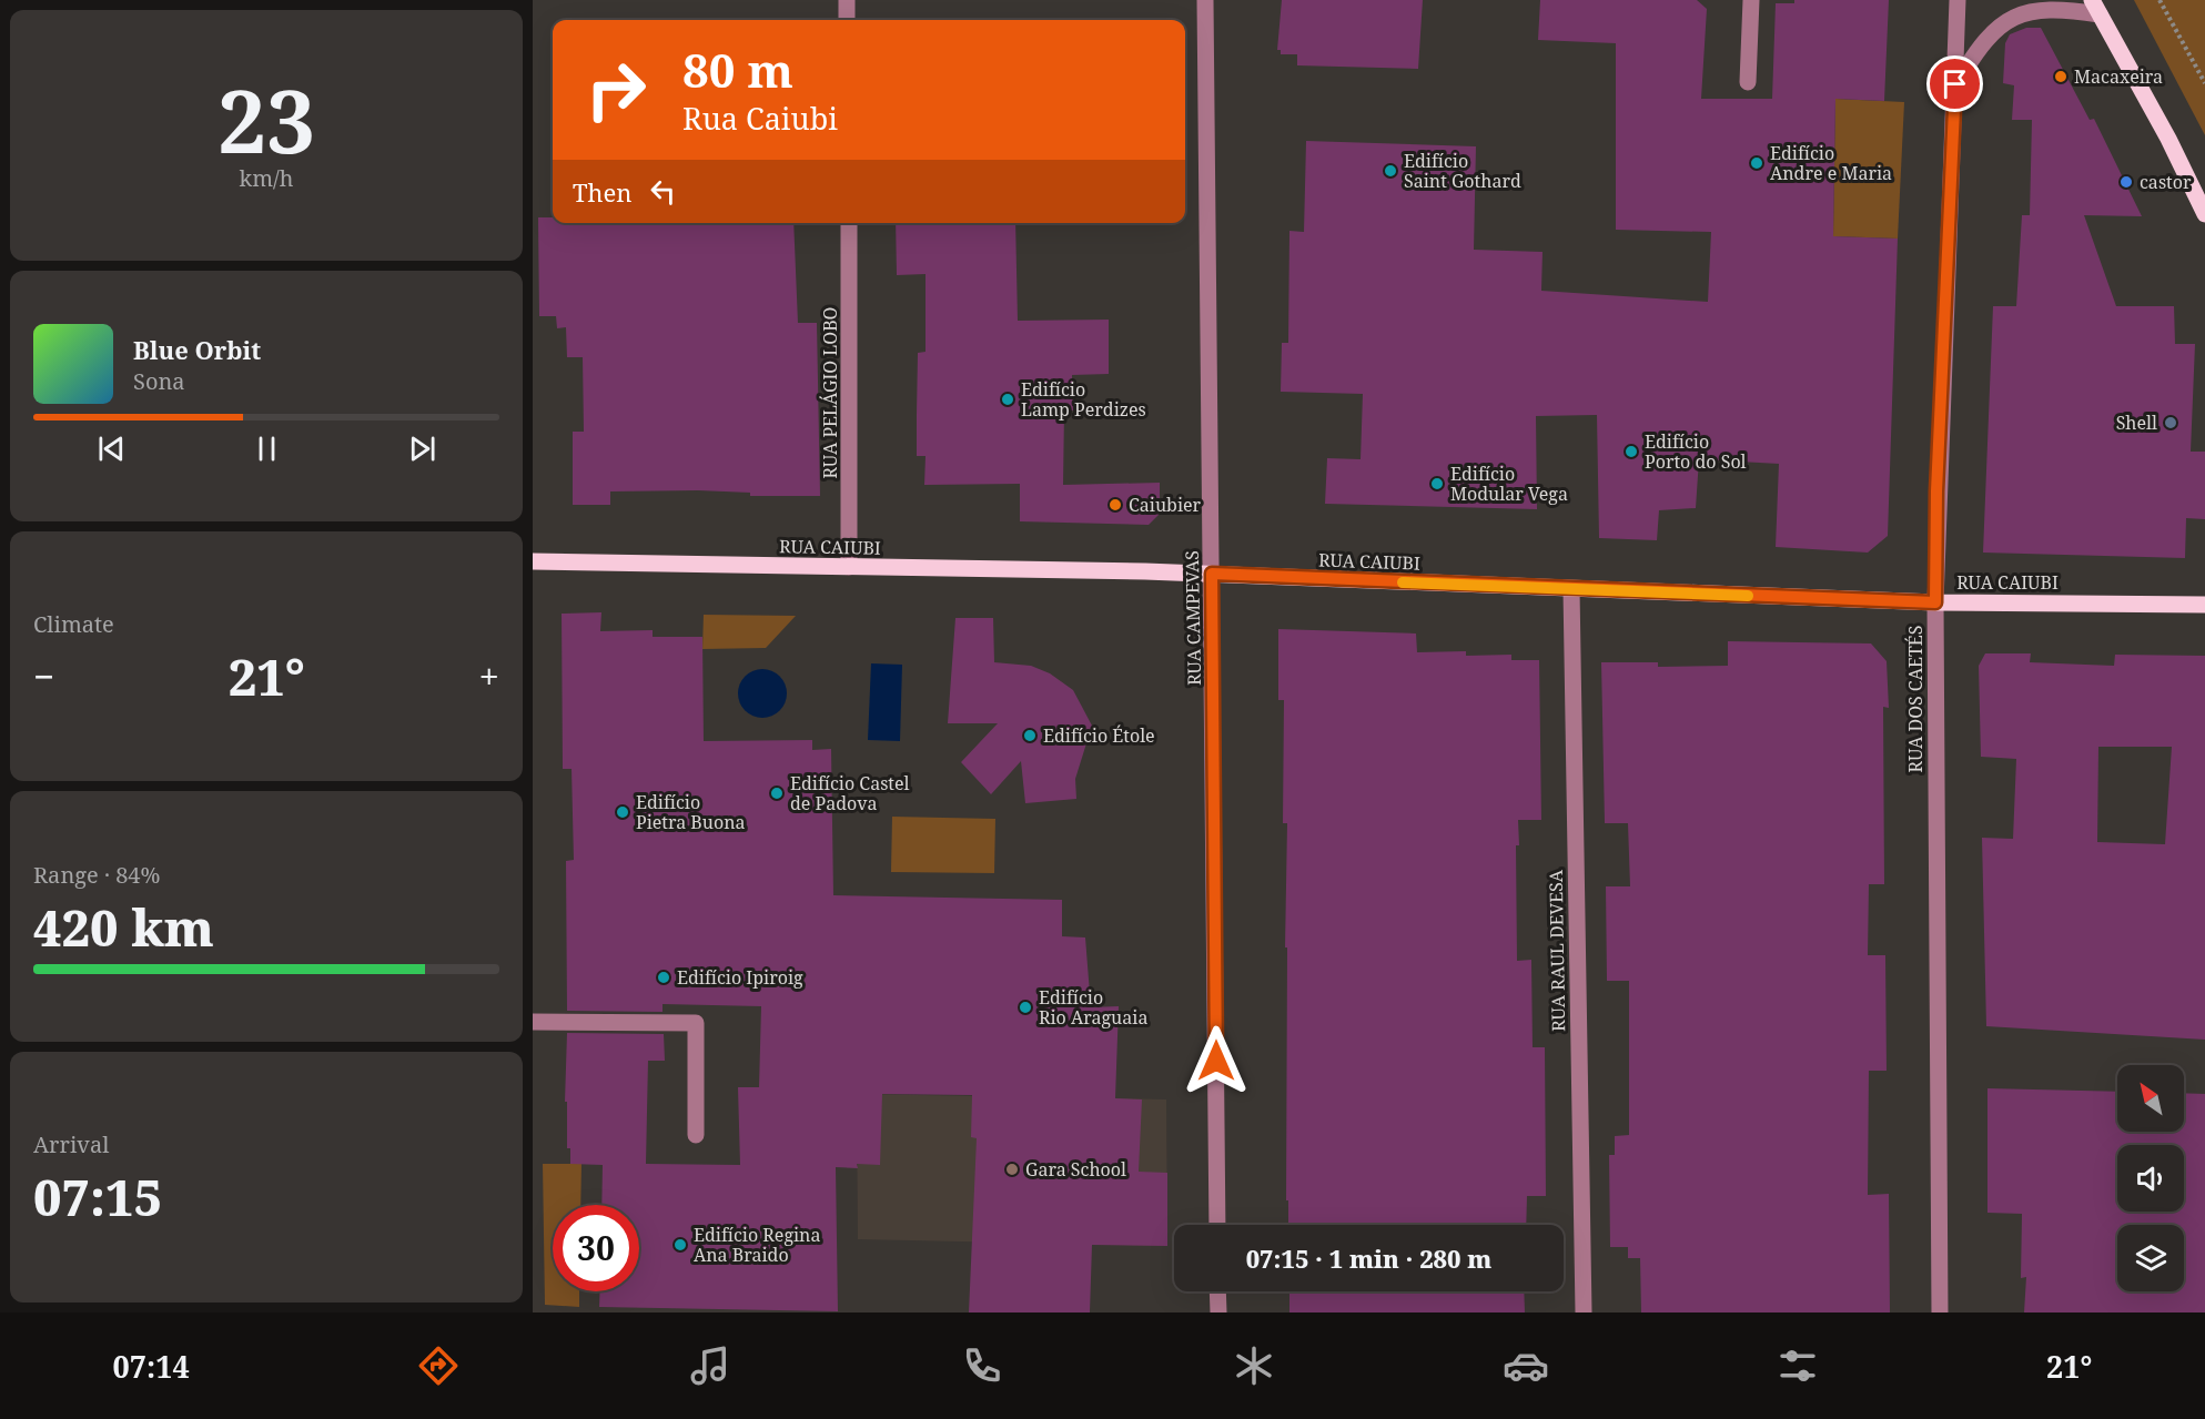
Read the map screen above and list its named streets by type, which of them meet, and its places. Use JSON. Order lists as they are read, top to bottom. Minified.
{"streets":{"main road":["RUA CAIUBI"],"street":["RUA PELÁGIO LOBO","RUA CAMPEVAS","RUA DOS CAETÉS","RUA RAUL DEVESA"]},"crossings":[["RUA PELÁGIO LOBO","RUA CAIUBI"],["RUA CAIUBI","RUA CAMPEVAS"],["RUA CAIUBI","RUA DOS CAETÉS"],["RUA CAIUBI","RUA RAUL DEVESA"]],"places":["Macaxeira","Edifício Andre e Maria","Edifício Saint Gothard","castor","Edifício Lamp Perdizes","Shell","Edifício Porto do Sol","Edifício Modular Vega","Caiubier","Edifício Étole","Edifício Castel de Padova","Edifício Pietra Buona","Edifício Ipiroig","Edifício Rio Araguaia","Gara School","Edifício Regina Ana Braido"],"north":"top left","page":{"tile":[["23","km/h"],"Climate",["Range · 84%","420 km"],["Arrival","07:15"]],"turn":["80 m","Rua Caiubi"],"then":"Then","song":["Blue Orbit","Sona"],"heat":["−","21°","+"],"limit":"30","trip":"07:15 · 1 min · 280 m","tabs":["07:14","21°"]}}
